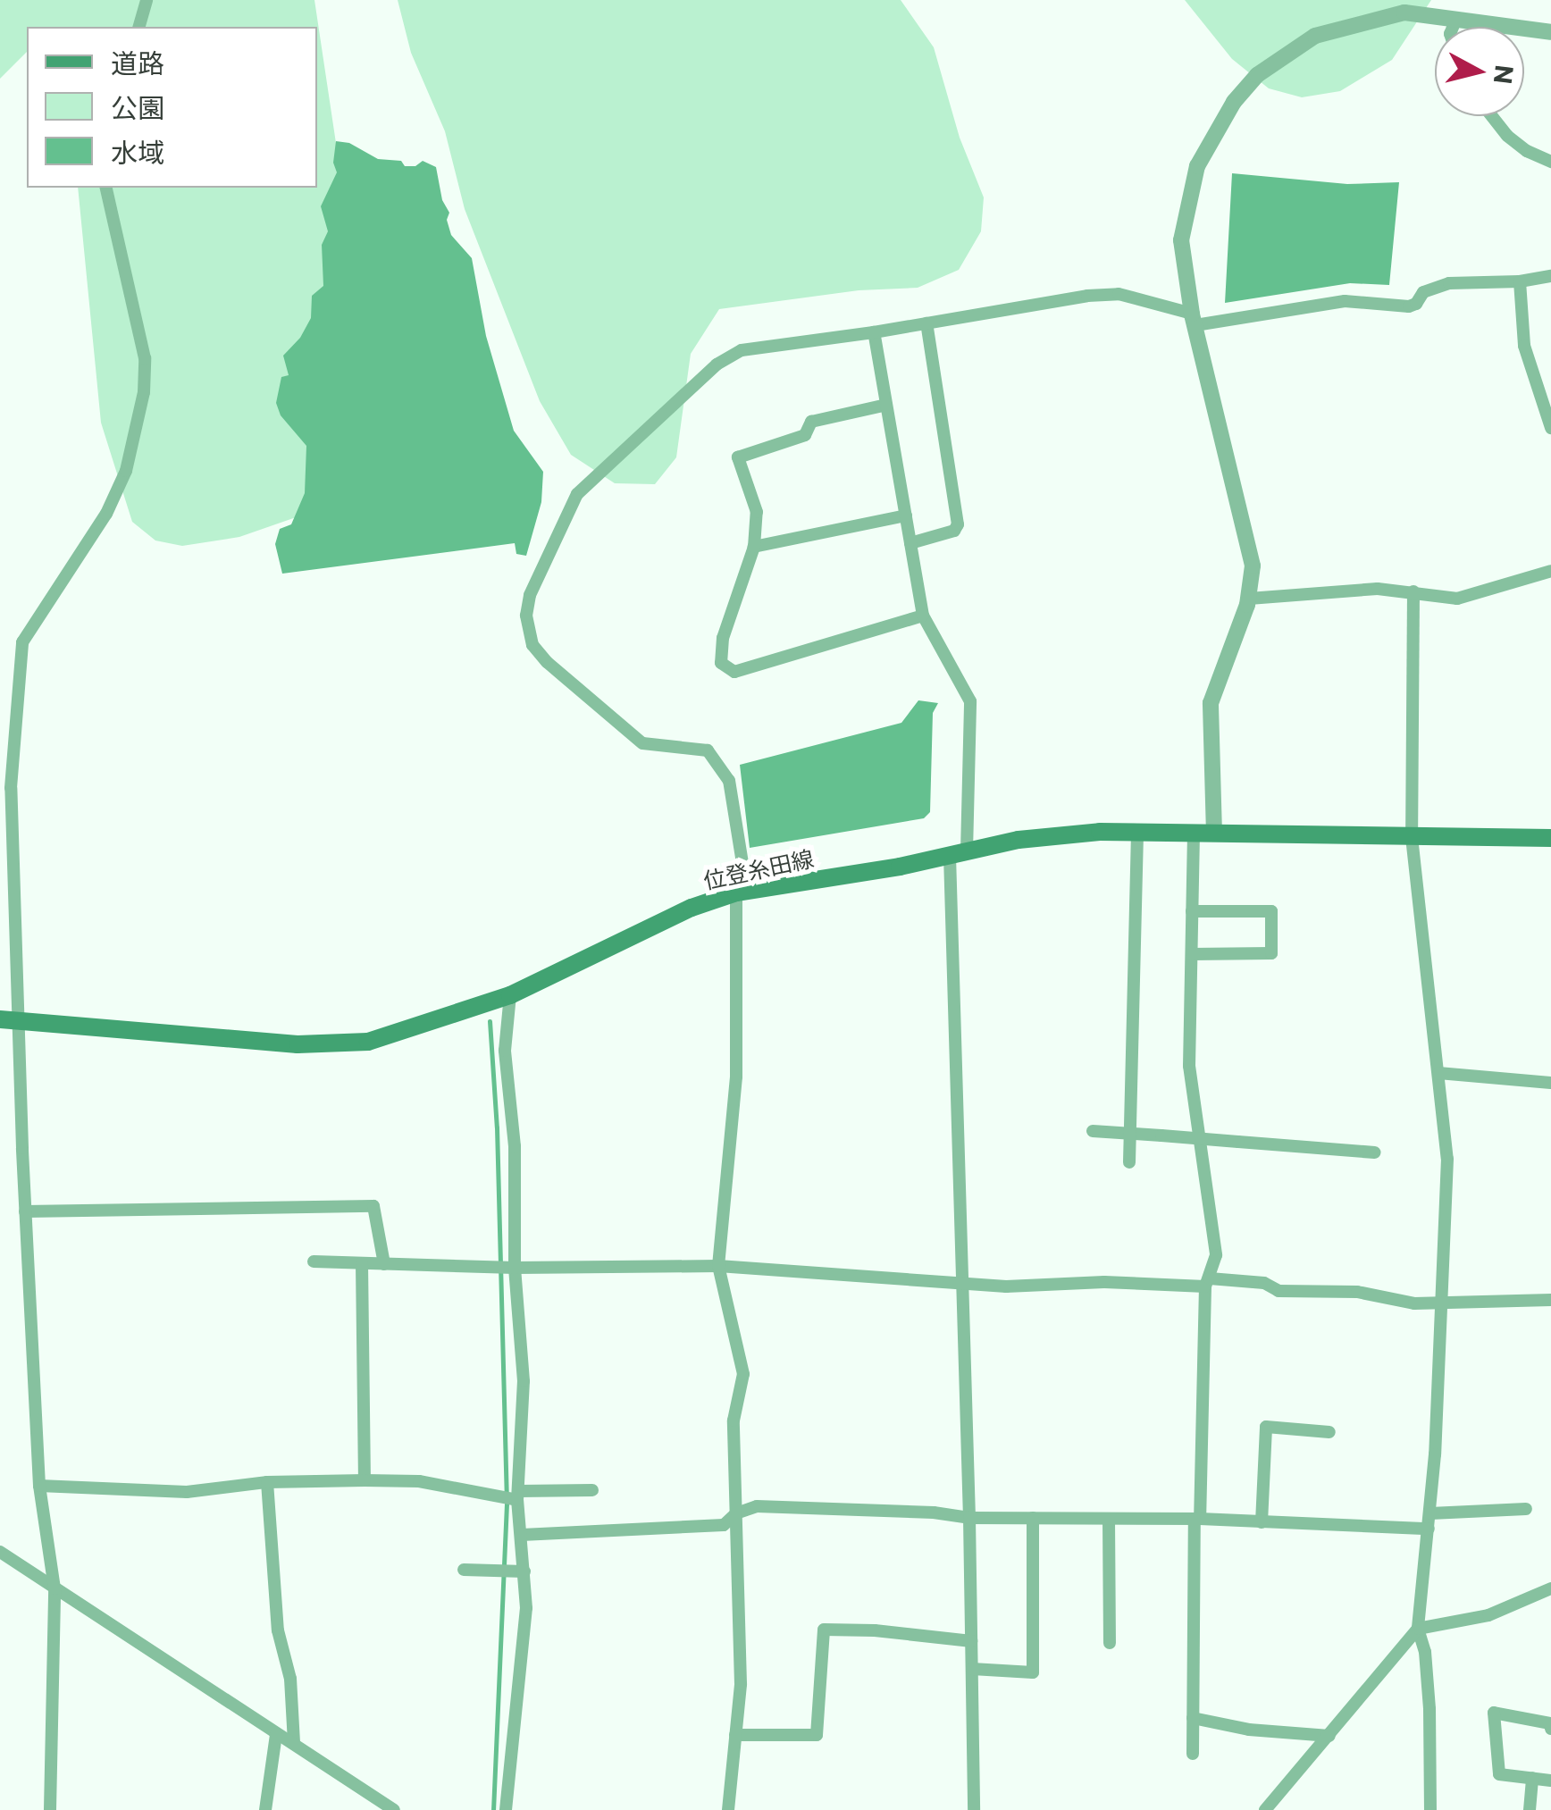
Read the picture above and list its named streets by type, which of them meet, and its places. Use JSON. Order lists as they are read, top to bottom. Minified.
{"streets":{"main road":["位登糸田線"]},"legend":["道路","公園","水域"],"north":"right"}
